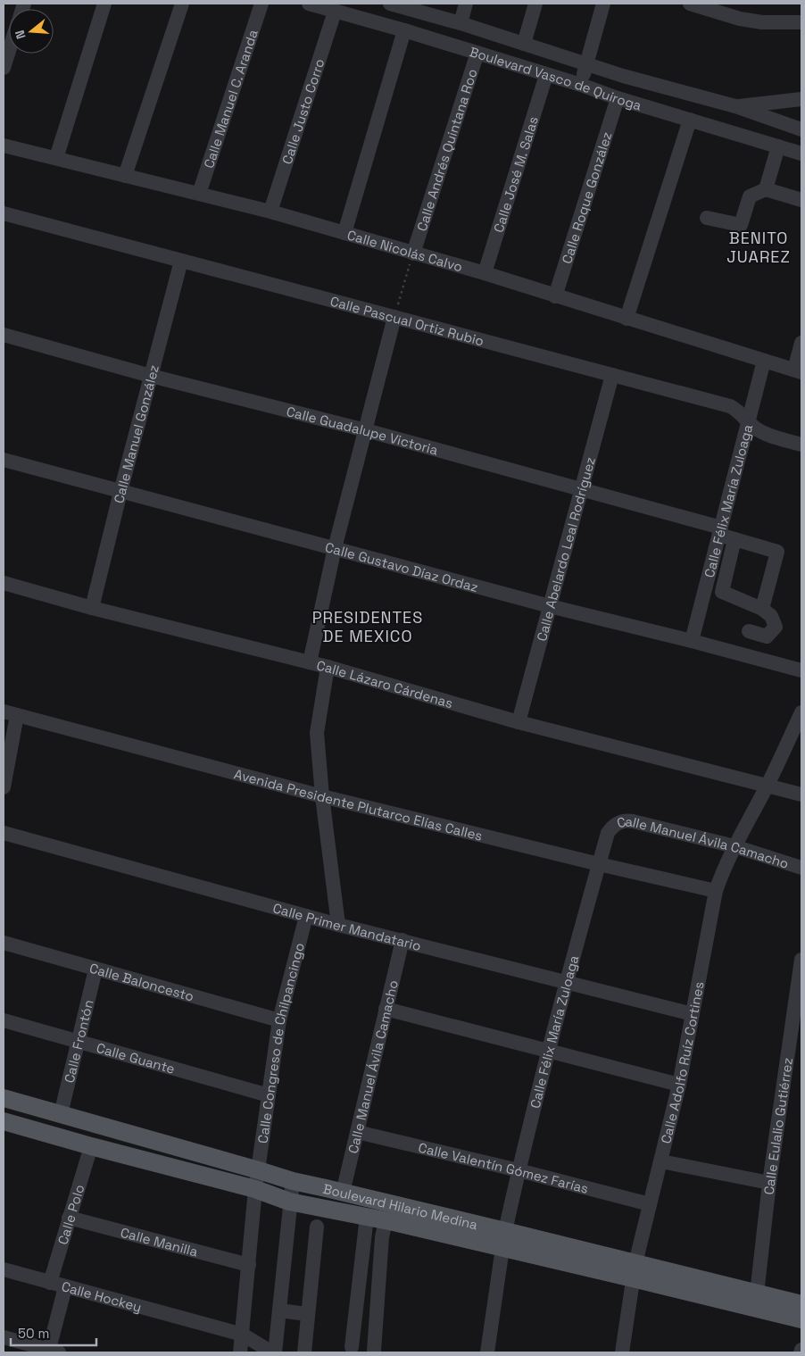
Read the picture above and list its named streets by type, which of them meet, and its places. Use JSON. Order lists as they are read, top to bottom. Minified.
{"streets":{"main road":["Boulevard Hilario Medina"],"street":["Boulevard Vasco de Quiroga","Calle Manuel C. Aranda","Calle Justo Corro","Calle Andrés Quintana Roo","Calle José M. Salas","Calle Roque González","Calle Nicolás Calvo","Calle Pascual Ortiz Rubio","Calle Guadalupe Victoria","Calle Manuel González","Calle Félix María Zuloaga","Calle Abelardo Leal Rodríguez","Calle Gustavo Díaz Ordaz","Calle Lázaro Cárdenas","Avenida Presidente Plutarco Elías Calles","Calle Manuel Ávila Camacho","Calle Primer Mandatario","Calle Baloncesto","Calle Frontón","Calle Congreso de Chilpancingo","Calle Guante","Calle Adolfo Ruíz Cortines","Calle Eulalio Gutiérrez","Calle Valentín Gómez Farías","Calle Polo","Calle Manilla","Calle Hockey"]},"crossings":[["Boulevard Vasco de Quiroga","Calle Justo Corro"],["Boulevard Vasco de Quiroga","Calle Andrés Quintana Roo"],["Boulevard Vasco de Quiroga","Calle José M. Salas"],["Boulevard Vasco de Quiroga","Calle Roque González"],["Calle Manuel C. Aranda","Calle Nicolás Calvo"],["Calle Justo Corro","Calle Nicolás Calvo"],["Calle Andrés Quintana Roo","Calle Nicolás Calvo"],["Calle José M. Salas","Calle Nicolás Calvo"],["Calle Roque González","Calle Nicolás Calvo"],["Calle Nicolás Calvo","Calle Félix María Zuloaga"],["Calle Pascual Ortiz Rubio","Calle Manuel González"],["Calle Pascual Ortiz Rubio","Calle Félix María Zuloaga"],["Calle Pascual Ortiz Rubio","Calle Abelardo Leal Rodríguez"],["Calle Guadalupe Victoria","Calle Manuel González"],["Calle Guadalupe Victoria","Calle Félix María Zuloaga"],["Calle Guadalupe Victoria","Calle Abelardo Leal Rodríguez"],["Calle Manuel González","Calle Gustavo Díaz Ordaz"],["Calle Manuel González","Calle Lázaro Cárdenas"],["Calle Félix María Zuloaga","Calle Gustavo Díaz Ordaz"],["Calle Félix María Zuloaga","Avenida Presidente Plutarco Elías Calles"],["Calle Félix María Zuloaga","Calle Manuel Ávila Camacho"],["Calle Félix María Zuloaga","Calle Primer Mandatario"],["Calle Félix María Zuloaga","Calle Valentín Gómez Farías"],["Calle Félix María Zuloaga","Boulevard Hilario Medina"],["Calle Abelardo Leal Rodríguez","Calle Gustavo Díaz Ordaz"],["Calle Abelardo Leal Rodríguez","Calle Lázaro Cárdenas"],["Calle Lázaro Cárdenas","Calle Adolfo Ruíz Cortines"],["Avenida Presidente Plutarco Elías Calles","Calle Adolfo Ruíz Cortines"],["Calle Manuel Ávila Camacho","Calle Primer Mandatario"],["Calle Manuel Ávila Camacho","Calle Adolfo Ruíz Cortines"],["Calle Manuel Ávila Camacho","Calle Valentín Gómez Farías"],["Calle Manuel Ávila Camacho","Boulevard Hilario Medina"],["Calle Primer Mandatario","Calle Congreso de Chilpancingo"],["Calle Primer Mandatario","Calle Adolfo Ruíz Cortines"],["Calle Baloncesto","Calle Frontón"],["Calle Baloncesto","Calle Congreso de Chilpancingo"],["Calle Frontón","Calle Guante"],["Calle Frontón","Boulevard Hilario Medina"],["Calle Congreso de Chilpancingo","Calle Guante"],["Calle Congreso de Chilpancingo","Boulevard Hilario Medina"],["Calle Congreso de Chilpancingo","Calle Manilla"],["Calle Congreso de Chilpancingo","Calle Hockey"],["Calle Adolfo Ruíz Cortines","Calle Valentín Gómez Farías"],["Calle Adolfo Ruíz Cortines","Boulevard Hilario Medina"],["Calle Eulalio Gutiérrez","Boulevard Hilario Medina"],["Boulevard Hilario Medina","Calle Polo"],["Calle Polo","Calle Manilla"],["Calle Polo","Calle Hockey"]],"districts":["BENITO JUAREZ","PRESIDENTES DE MEXICO"],"scale_bar":"50 m","north":"left"}
